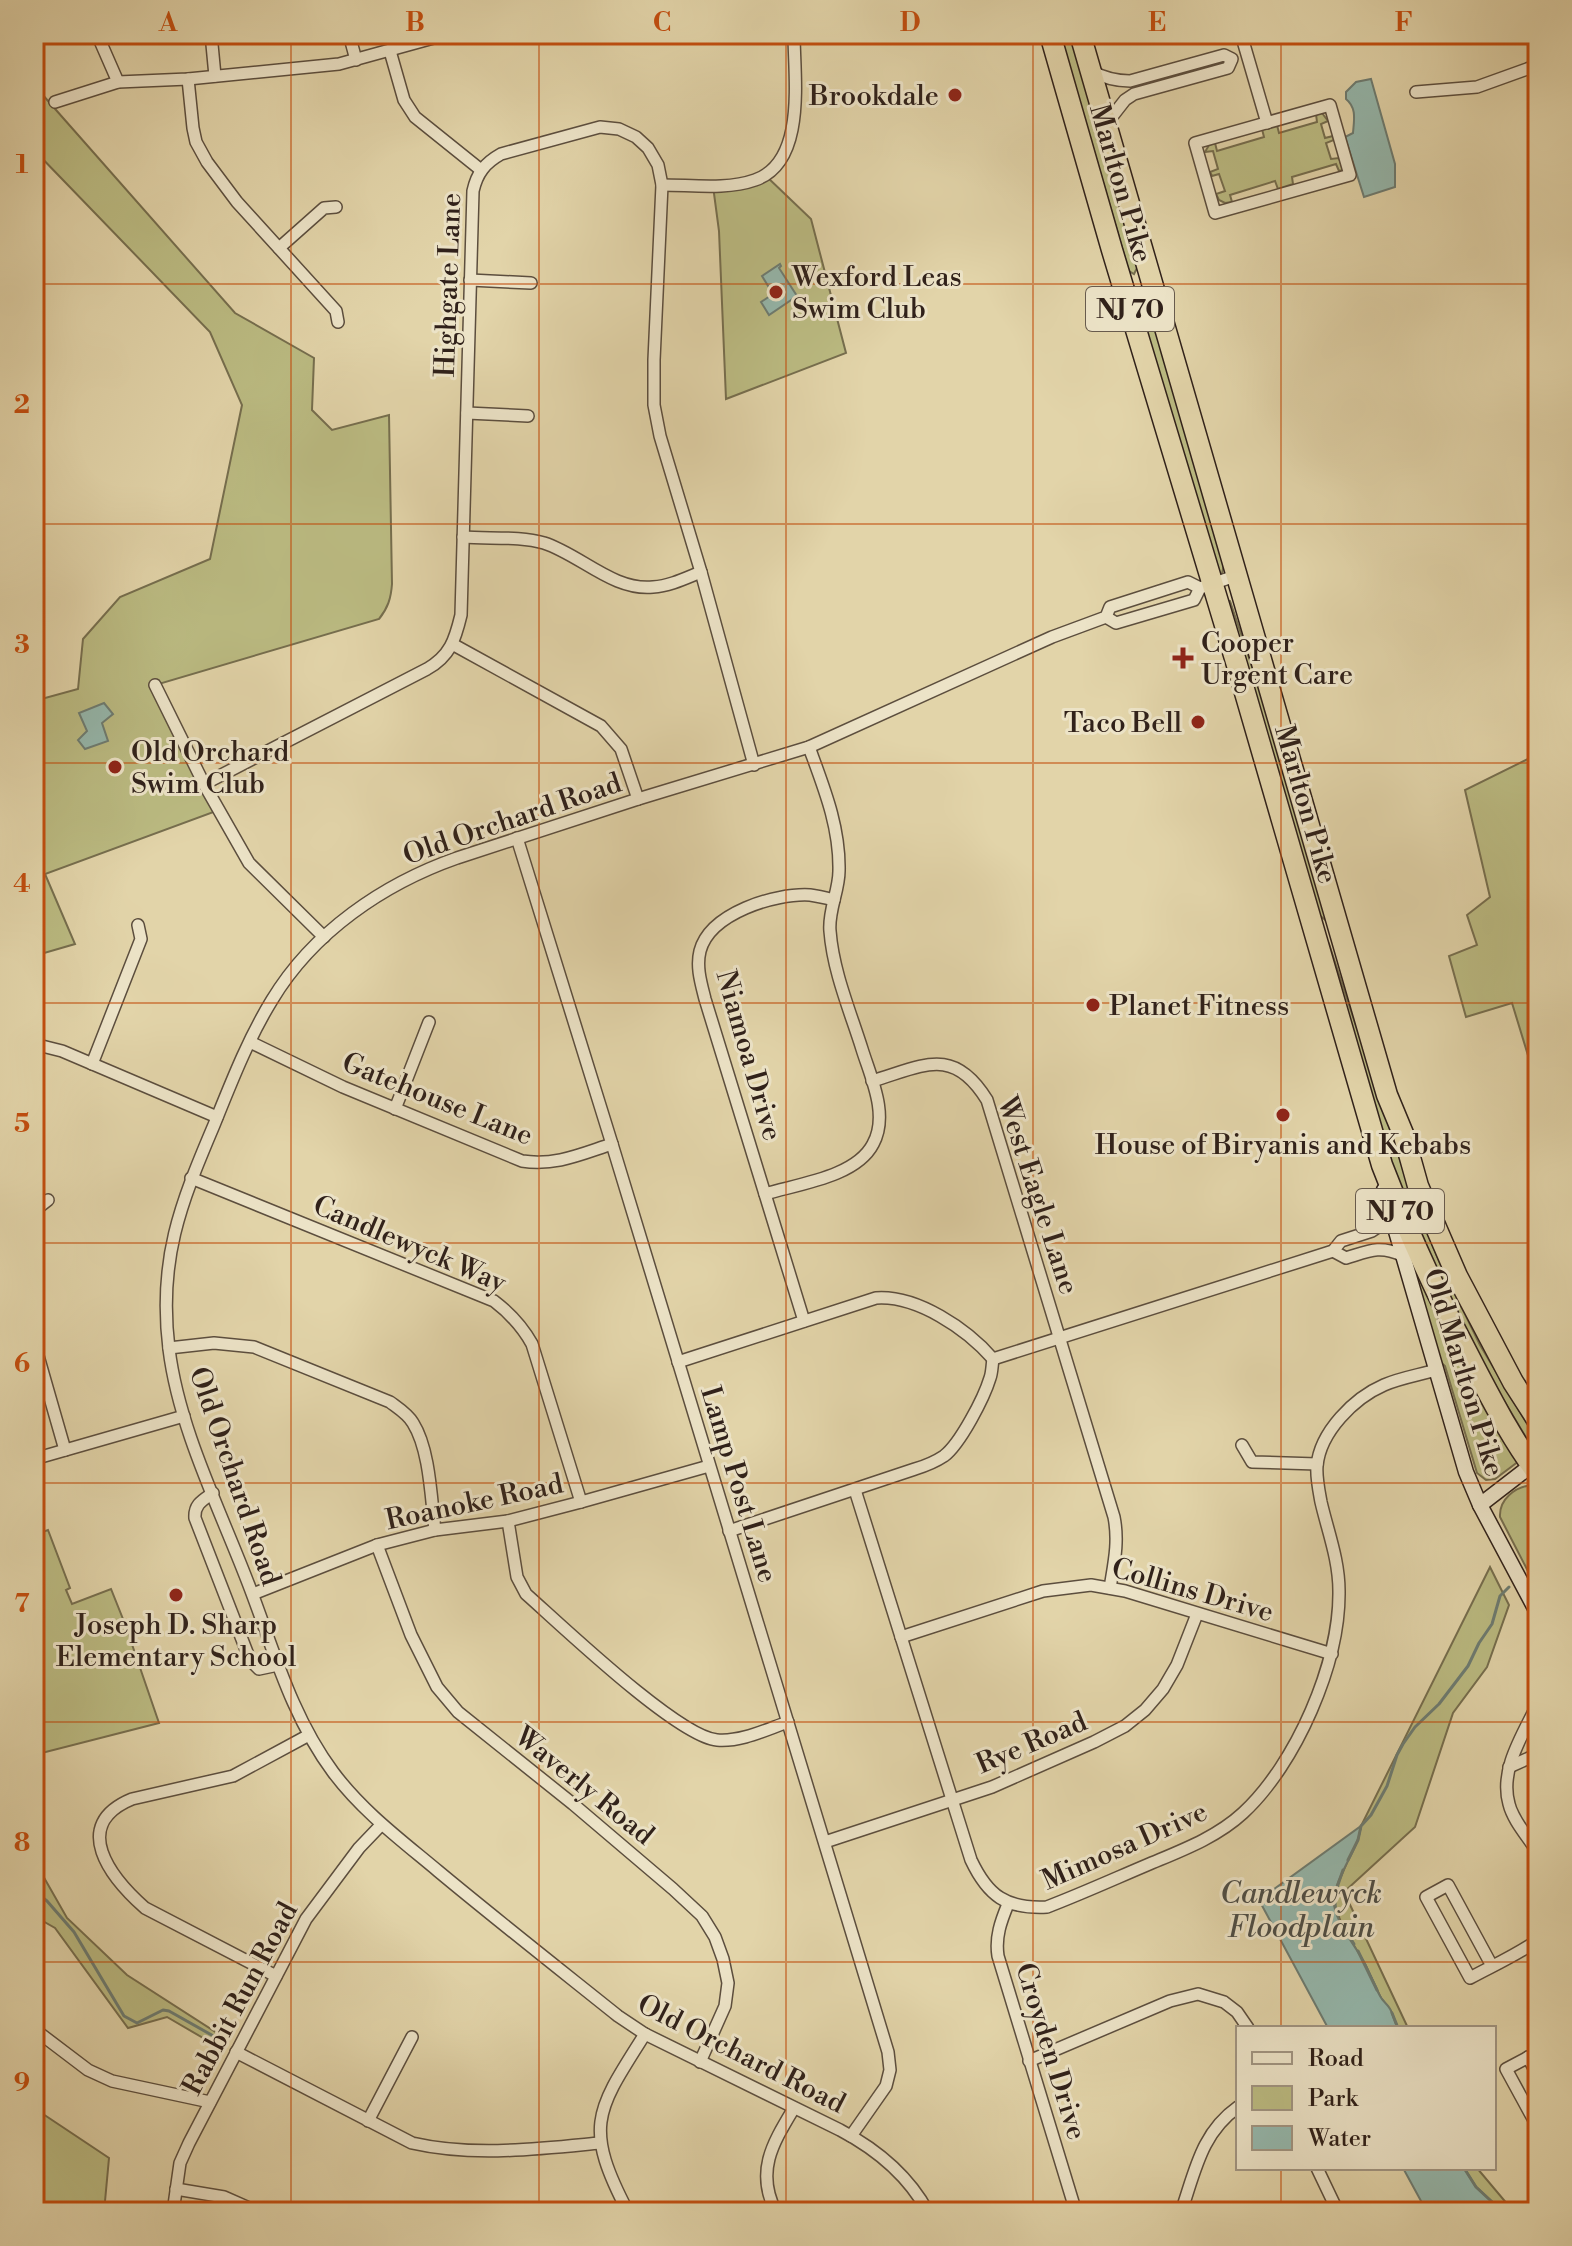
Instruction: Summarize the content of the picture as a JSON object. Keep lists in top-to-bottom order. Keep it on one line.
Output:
{"streets":{"highway":["Marlton Pike","NJ 70"],"street":["Highgate Lane","Old Orchard Road","Niamoa Drive","Gatehouse Lane","West Eagle Lane","Candlewyck Way","Old Marlton Pike","Lamp Post Lane","Roanoke Road","Collins Drive","Rye Road","Waverly Road","Mimosa Drive","Rabbit Run Road","Croyden Drive"]},"crossings":[["Marlton Pike","Old Orchard Road"],["Marlton Pike","Old Marlton Pike"],["Highgate Lane","Old Orchard Road"],["Old Orchard Road","Gatehouse Lane"],["Old Orchard Road","Candlewyck Way"],["Old Orchard Road","Lamp Post Lane"],["Old Orchard Road","Roanoke Road"],["Old Orchard Road","Waverly Road"],["Old Orchard Road","Rabbit Run Road"],["Gatehouse Lane","Lamp Post Lane"],["West Eagle Lane","Collins Drive"],["Candlewyck Way","Roanoke Road"],["Old Marlton Pike","Mimosa Drive"],["Lamp Post Lane","Roanoke Road"],["Lamp Post Lane","Rye Road"],["Roanoke Road","Waverly Road"],["Collins Drive","Rye Road"],["Collins Drive","Mimosa Drive"],["Mimosa Drive","Croyden Drive"]],"water":["Candlewyck Floodplain"],"places":{"other":["Brookdale","Wexford Leas Swim Club","Taco Bell","Old Orchard Swim Club","Planet Fitness","House of Biryanis and Kebabs","Joseph D. Sharp Elementary School"],"health":["Cooper Urgent Care"]},"legend":["Road","Park","Water"],"grid":{"columns":["A","B","C","D","E","F"],"rows":["1","2","3","4","5","6","7","8","9"]}}
